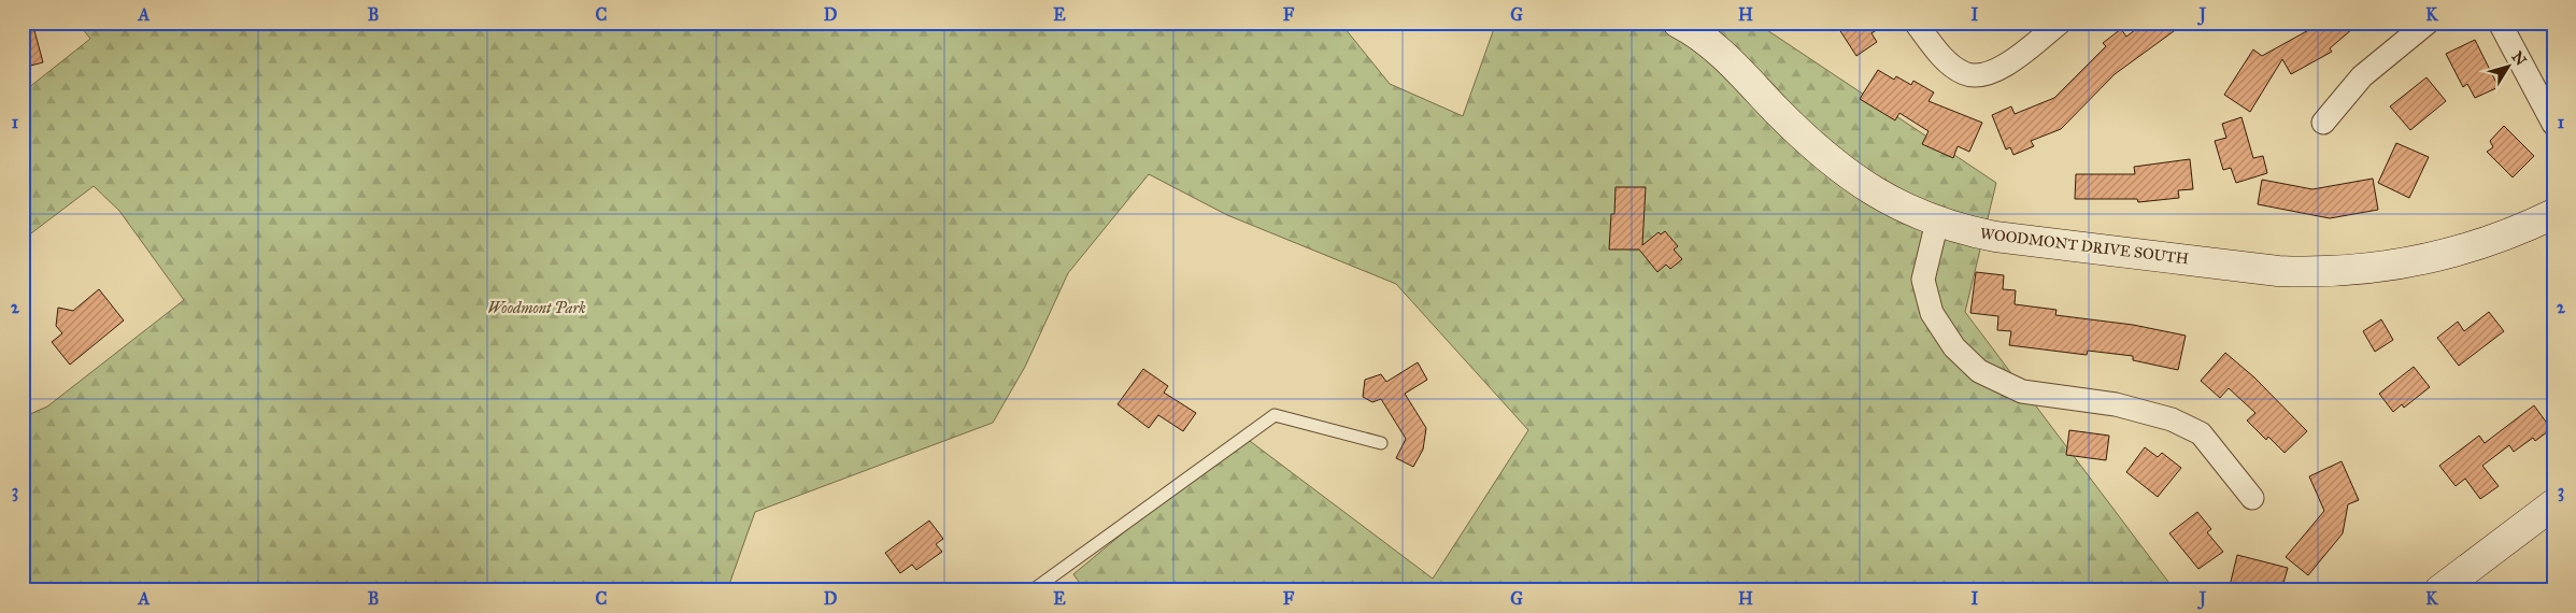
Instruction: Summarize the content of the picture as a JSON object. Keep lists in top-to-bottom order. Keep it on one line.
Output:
{"streets":{"main road":["WOODMONT DRIVE SOUTH"]},"parks":["Woodmont Park"],"north":"top right","grid":{"columns":["A","B","C","D","E","F","G","H","I","J","K"],"rows":["1","2","3"]}}
